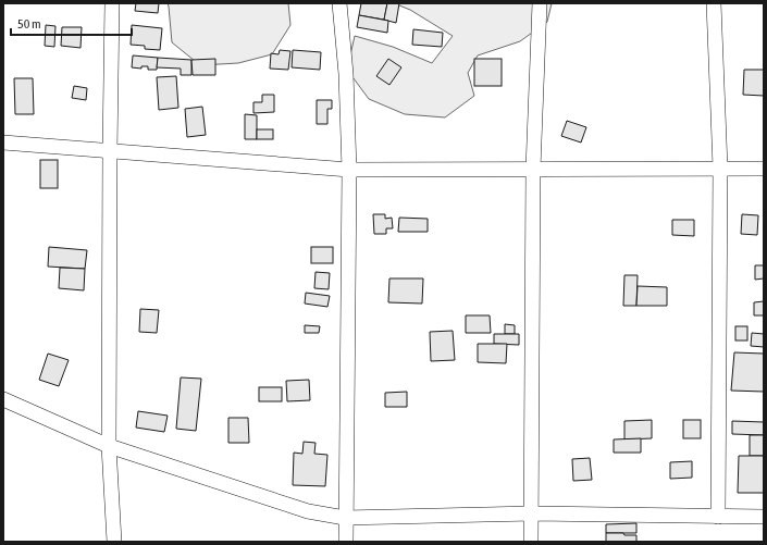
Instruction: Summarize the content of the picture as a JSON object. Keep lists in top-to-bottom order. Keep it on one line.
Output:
{"scale_bar":"50 m"}
